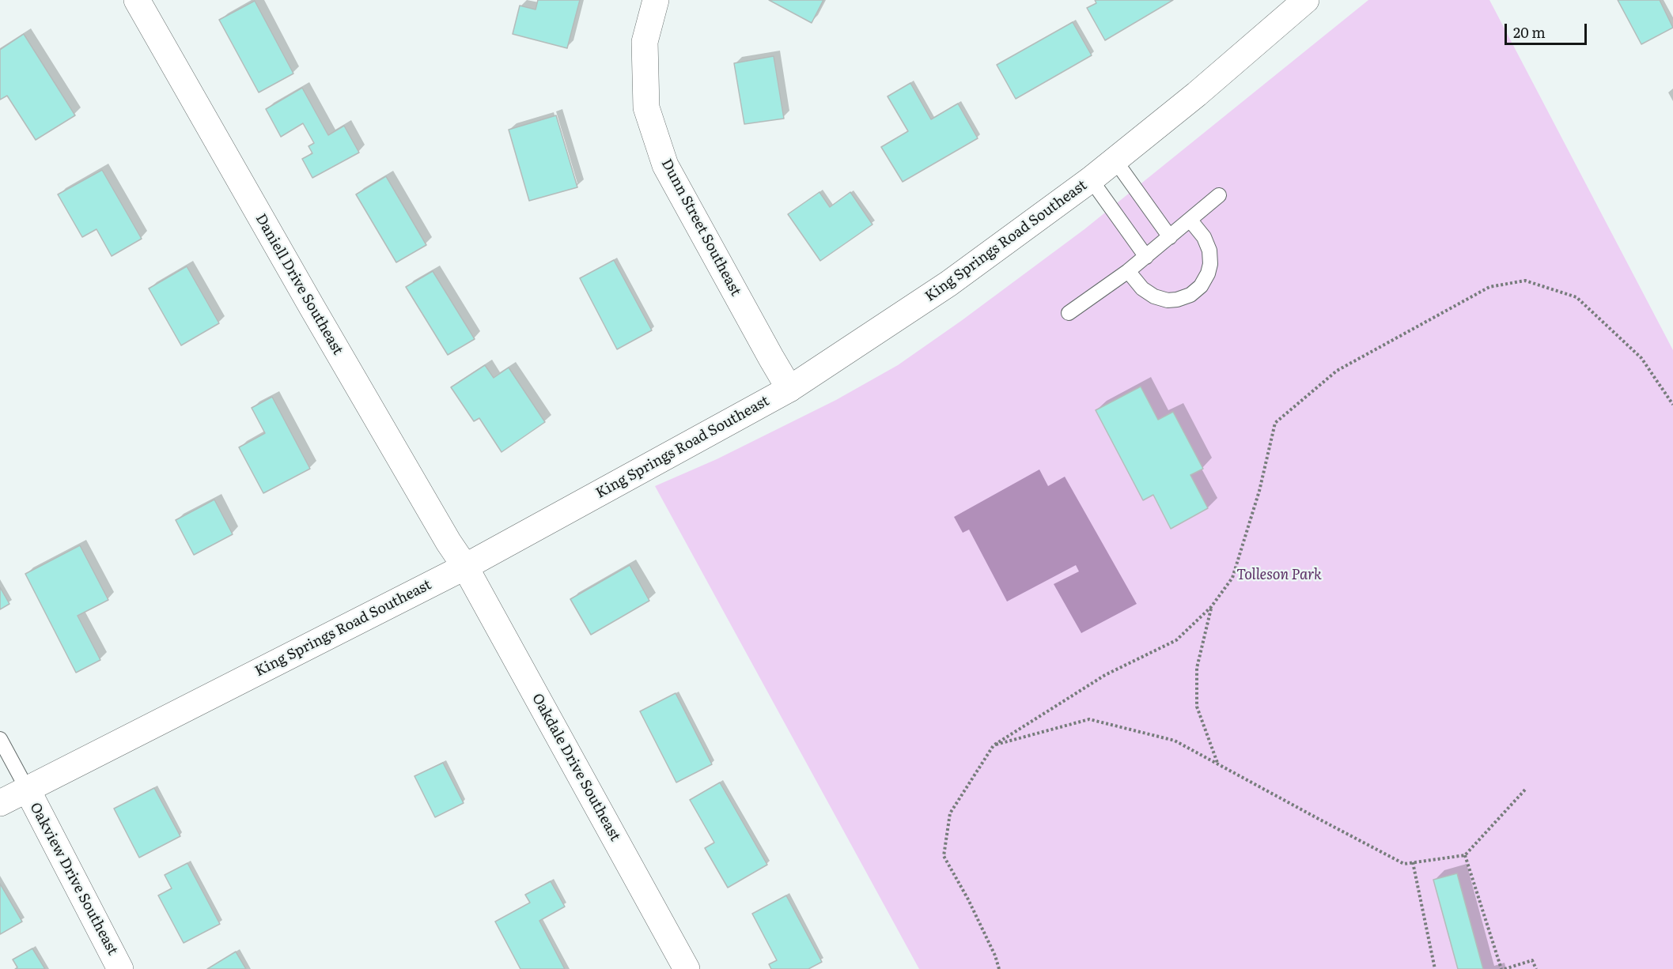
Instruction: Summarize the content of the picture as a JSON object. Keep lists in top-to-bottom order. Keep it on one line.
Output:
{"streets":{"street":["Dunn Street Southeast","King Springs Road Southeast","Daniell Drive Southeast","Oakdale Drive Southeast","Oakview Drive Southeast"]},"crossings":[["Dunn Street Southeast","King Springs Road Southeast"],["King Springs Road Southeast","Daniell Drive Southeast"],["King Springs Road Southeast","Oakdale Drive Southeast"],["King Springs Road Southeast","Oakview Drive Southeast"],["Daniell Drive Southeast","Oakdale Drive Southeast"]],"parks":["Tolleson Park"],"scale_bar":"20 m"}
